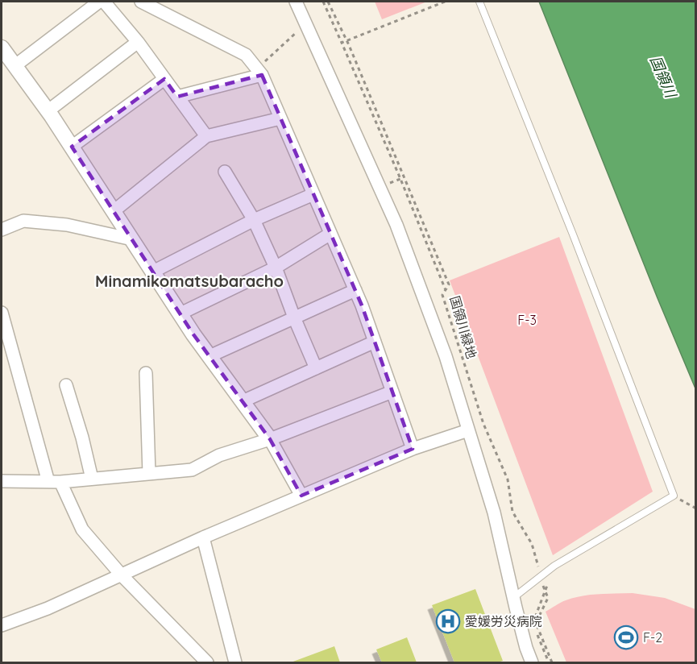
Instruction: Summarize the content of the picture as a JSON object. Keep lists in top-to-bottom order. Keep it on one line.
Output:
{"streets":{"path":["国領川緑地"]},"districts":["Minamikomatsubaracho"],"water":["国領川"],"parks":["F-3"],"places":{"hospital":["愛媛労災病院"],"sports":["F-2"]}}
